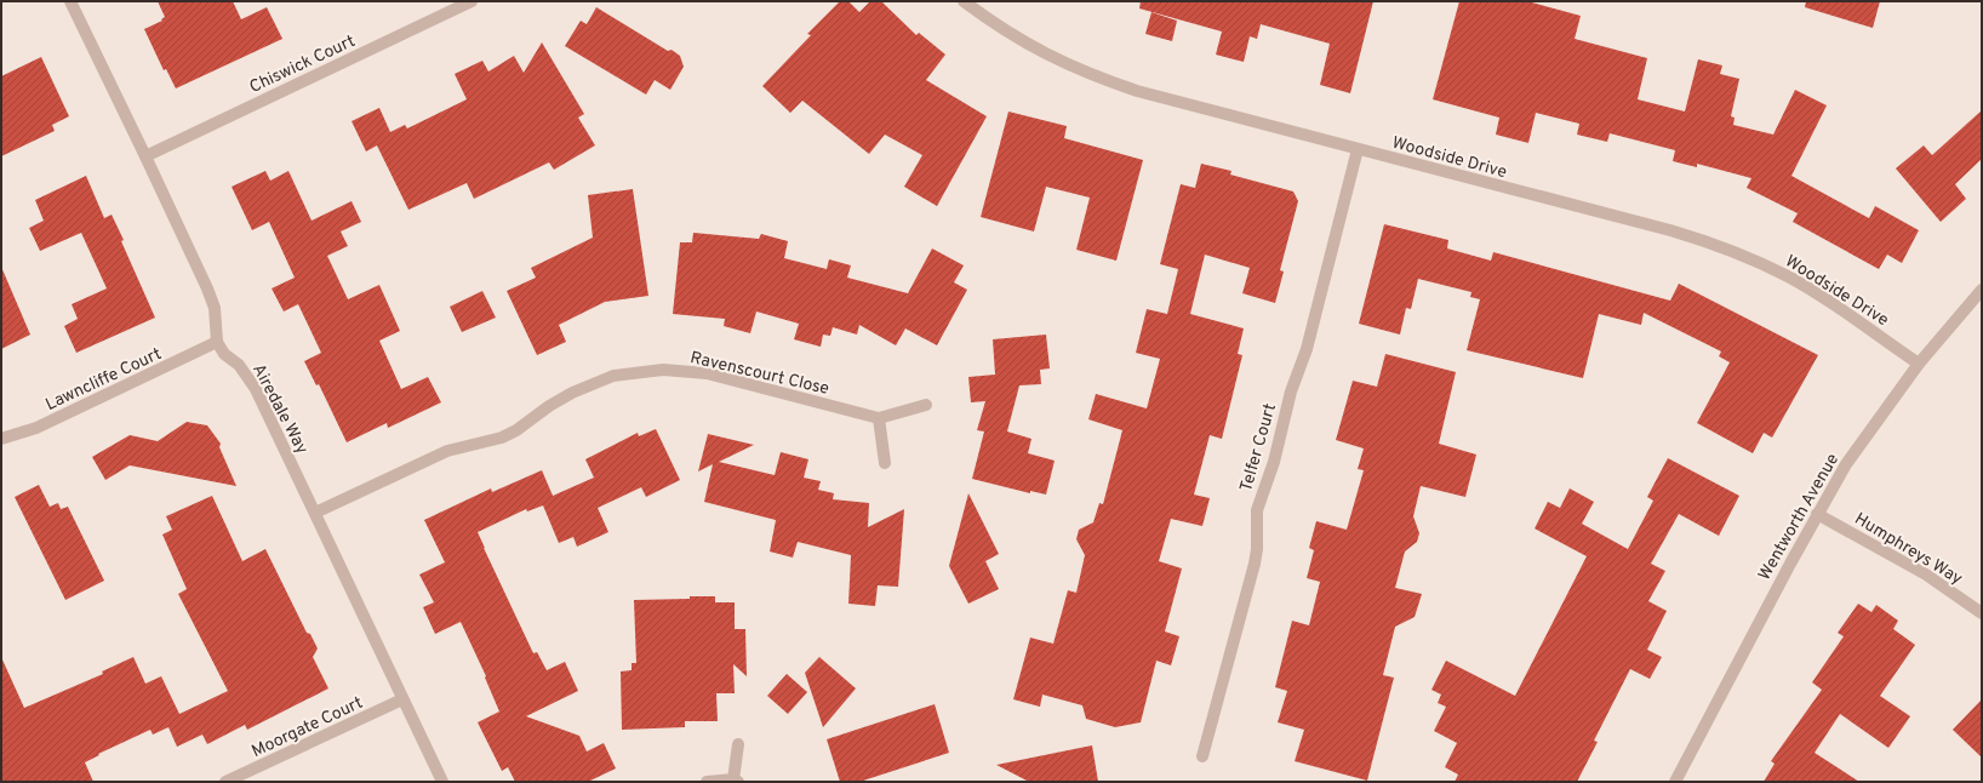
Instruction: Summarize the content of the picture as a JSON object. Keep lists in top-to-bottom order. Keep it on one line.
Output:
{"streets":{"street":["Chiswick Court","Woodside Drive","Ravenscourt Close","Lawncliffe Court","Airedale Way","Telfer Court","Wentworth Avenue","Humphreys Way","Moorgate Court"]},"crossings":[["Woodside Drive","Telfer Court"],["Woodside Drive","Wentworth Avenue"],["Ravenscourt Close","Airedale Way"],["Lawncliffe Court","Airedale Way"],["Airedale Way","Moorgate Court"],["Wentworth Avenue","Humphreys Way"]]}
